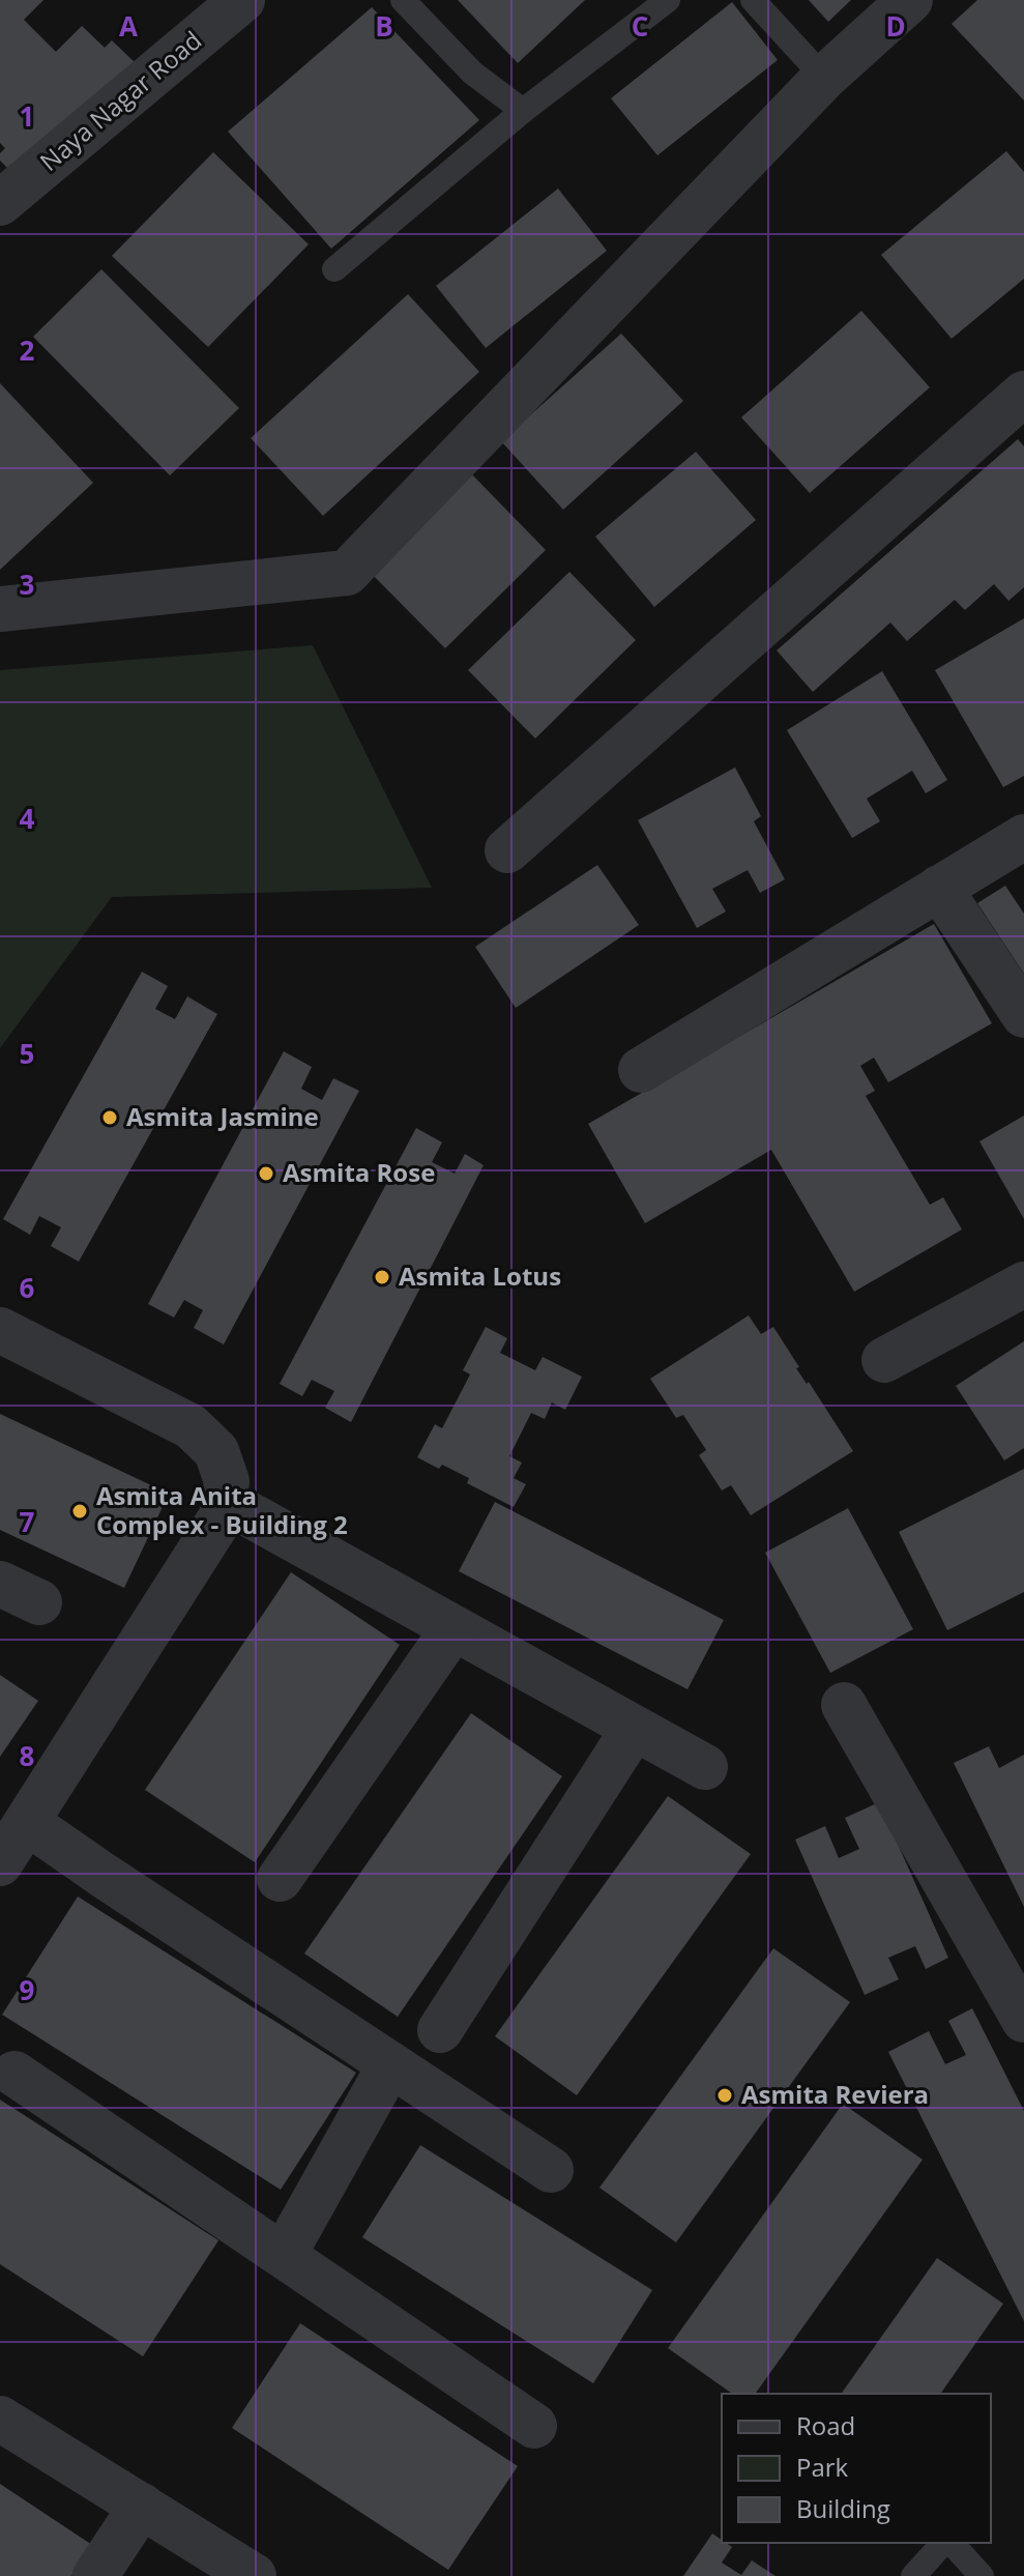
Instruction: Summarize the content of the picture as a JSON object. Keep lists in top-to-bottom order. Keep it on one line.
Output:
{"streets":{"street":["Naya Nagar Road"]},"places":["Asmita Jasmine","Asmita Rose","Asmita Lotus","Asmita Anita Complex - Building 2","Asmita Reviera"],"legend":["Road","Park","Building"],"grid":{"columns":["A","B","C","D"],"rows":["1","2","3","4","5","6","7","8","9"]}}
